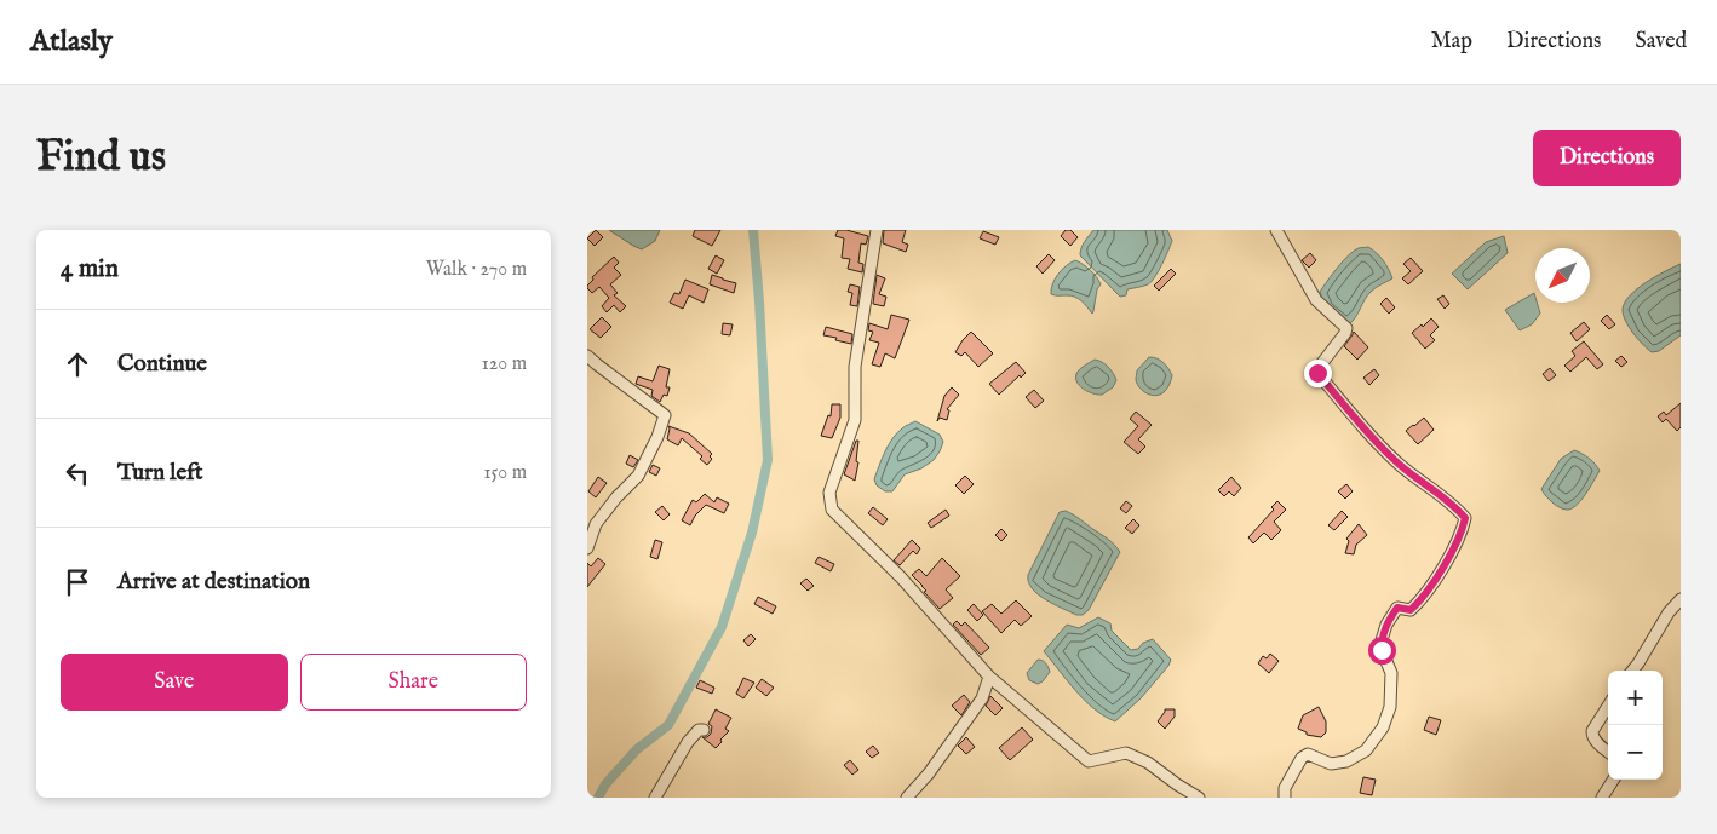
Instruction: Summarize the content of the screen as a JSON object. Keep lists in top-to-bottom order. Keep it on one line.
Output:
{"north":"bottom left","page":{"header":"Atlasly","nav":["Map","Directions","Saved"],"buttons":["Directions",["Save","Share"]],"title":"Find us","heading":["4 min","Walk · 270 m"],"list":[["Continue","120 m"],["Turn left","150 m"],"Arrive at destination"],"map_buttons":["+","−"]}}
